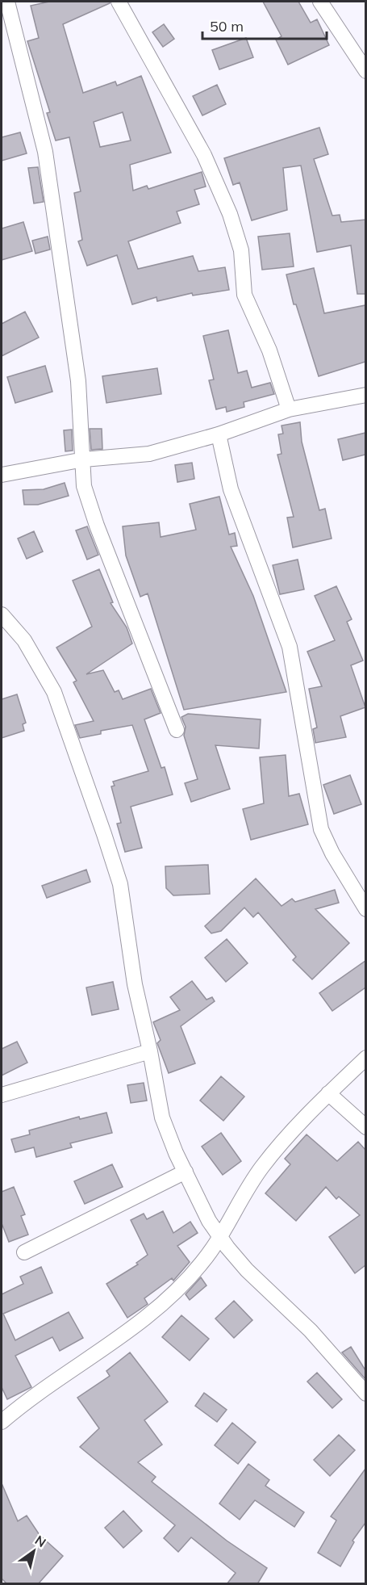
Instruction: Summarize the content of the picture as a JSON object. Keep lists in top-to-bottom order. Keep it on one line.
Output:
{"scale_bar":"50 m","north":"top right"}
